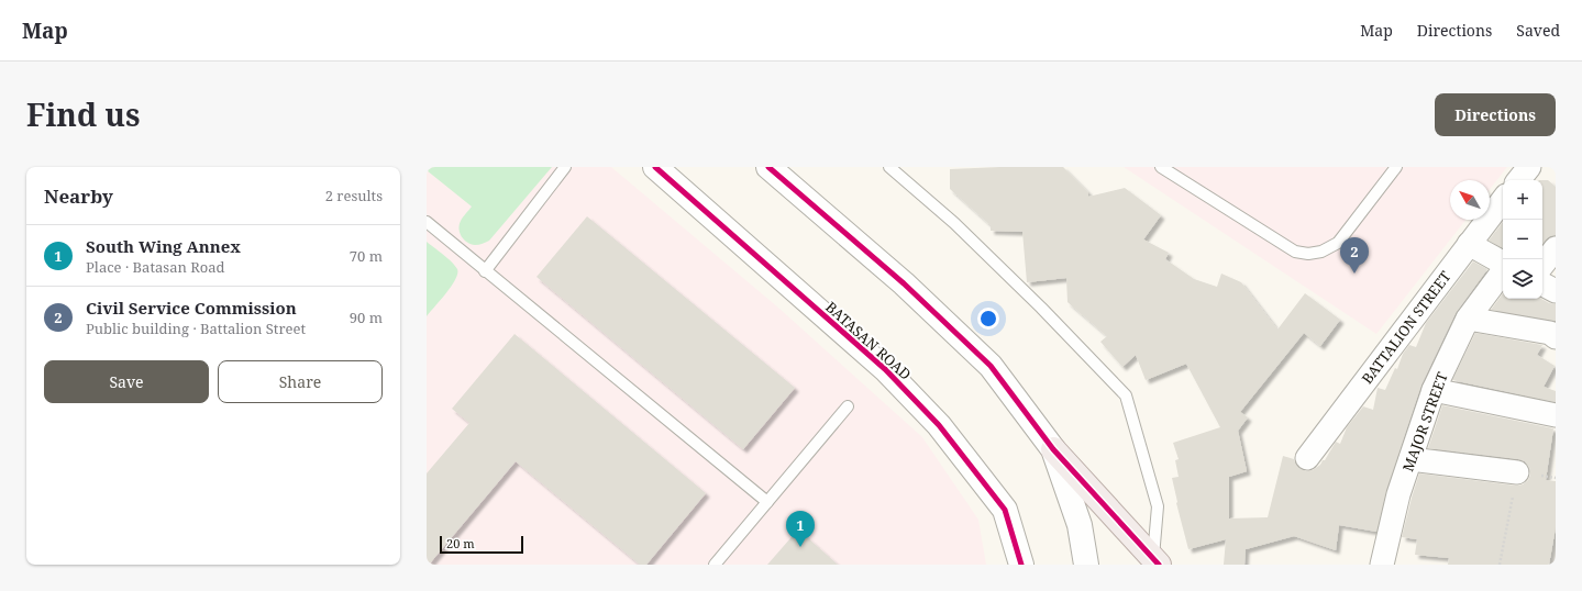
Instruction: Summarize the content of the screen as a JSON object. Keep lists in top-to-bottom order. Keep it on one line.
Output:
{"streets":{"main road":["BATASAN ROAD"],"street":["BATTALION STREET","MAJOR STREET"]},"crossings":[["BATTALION STREET","MAJOR STREET"]],"scale_bar":"20 m","north":"top left","page":{"header":"Map","nav":["Map","Directions","Saved"],"title":"Find us","buttons":["Directions",["Save","Share"]],"heading":["Nearby","2 results"],"map_buttons":["+","−"],"list":[{"mark":"1","name":"South Wing Annex","note":"Place · Batasan Road","value":"70 m"},{"mark":"2","name":"Civil Service Commission","note":"Public building · Battalion Street","value":"90 m"}],"pins":["2","1"],"scale":"20 m"}}
